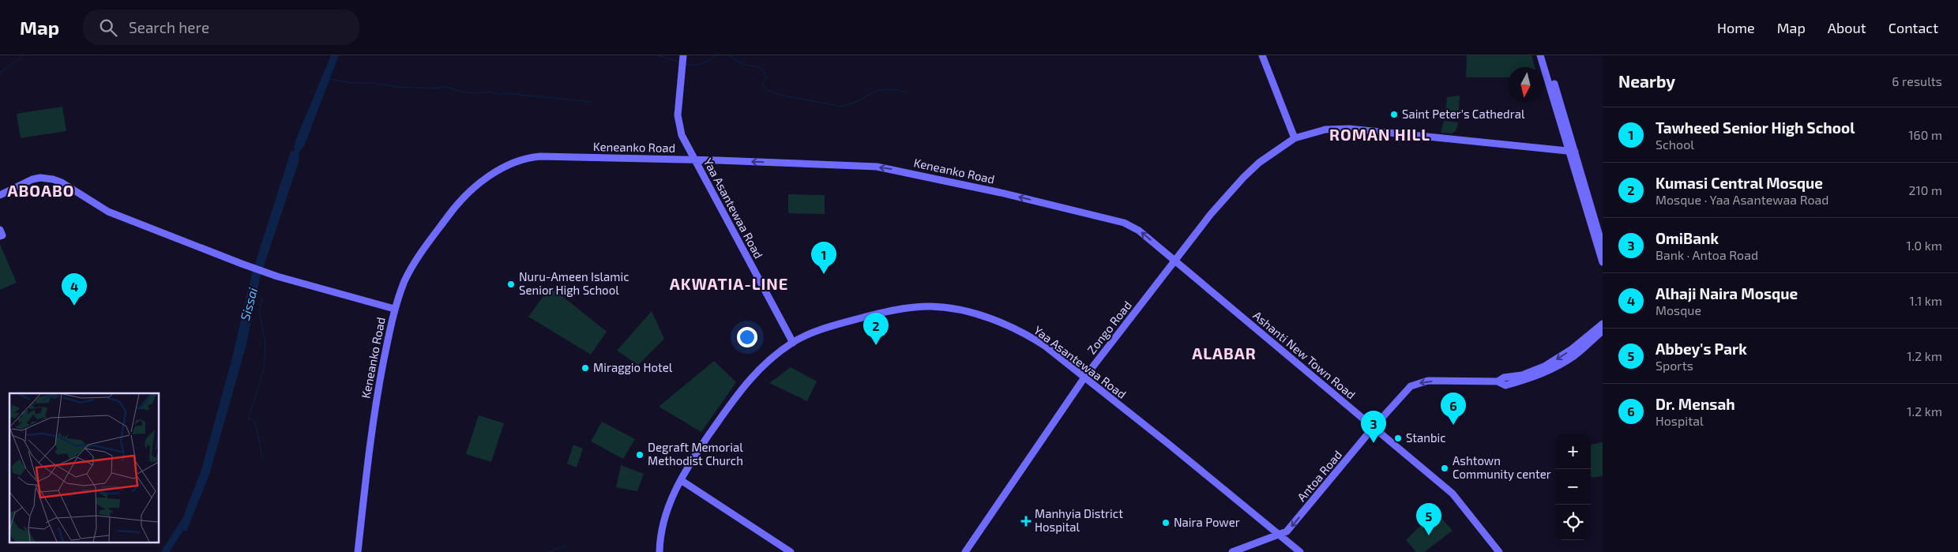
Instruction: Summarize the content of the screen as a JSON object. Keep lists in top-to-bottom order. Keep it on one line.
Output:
{"streets":{"street":["Keneanko Road","Yaa Asantewaa Road","Zongo Road","Ashanti New Town Road","Antoa Road"]},"crossings":[["Keneanko Road","Yaa Asantewaa Road"],["Keneanko Road","Zongo Road"],["Keneanko Road","Ashanti New Town Road"],["Yaa Asantewaa Road","Zongo Road"],["Yaa Asantewaa Road","Antoa Road"],["Zongo Road","Ashanti New Town Road"],["Ashanti New Town Road","Antoa Road"]],"one_way":["Keneanko Road","Antoa Road"],"districts":["ROMAN HILL","ABOABO","AKWATIA-LINE","ALABAR"],"water":["Sissai"],"places":{"other":["Saint Peter's Cathedral","Nuru-Ameen Islamic Senior High School","Miraggio Hotel","Stanbic","Degraft Memorial Methodist Church","Ashtown Community center","Naira Power"],"health":["Manhyia District Hospital"]},"north":"bottom","page":{"header":"Map","search":"Search here","nav":["Home","Map","About","Contact"],"heading":["Nearby","6 results"],"list":[{"mark":"1","name":"Tawheed Senior High School","note":"School","value":"160 m"},{"mark":"2","name":"Kumasi Central Mosque","note":"Mosque · Yaa Asantewaa Road","value":"210 m"},{"mark":"3","name":"OmiBank","note":"Bank · Antoa Road","value":"1.0 km"},{"mark":"4","name":"Alhaji Naira Mosque","note":"Mosque","value":"1.1 km"},{"mark":"5","name":"Abbey's Park","note":"Sports","value":"1.2 km"},{"mark":"6","name":"Dr. Mensah","note":"Hospital","value":"1.2 km"}],"pins":["1","4","2","6","3","5"],"map_buttons":["+","−"]}}
